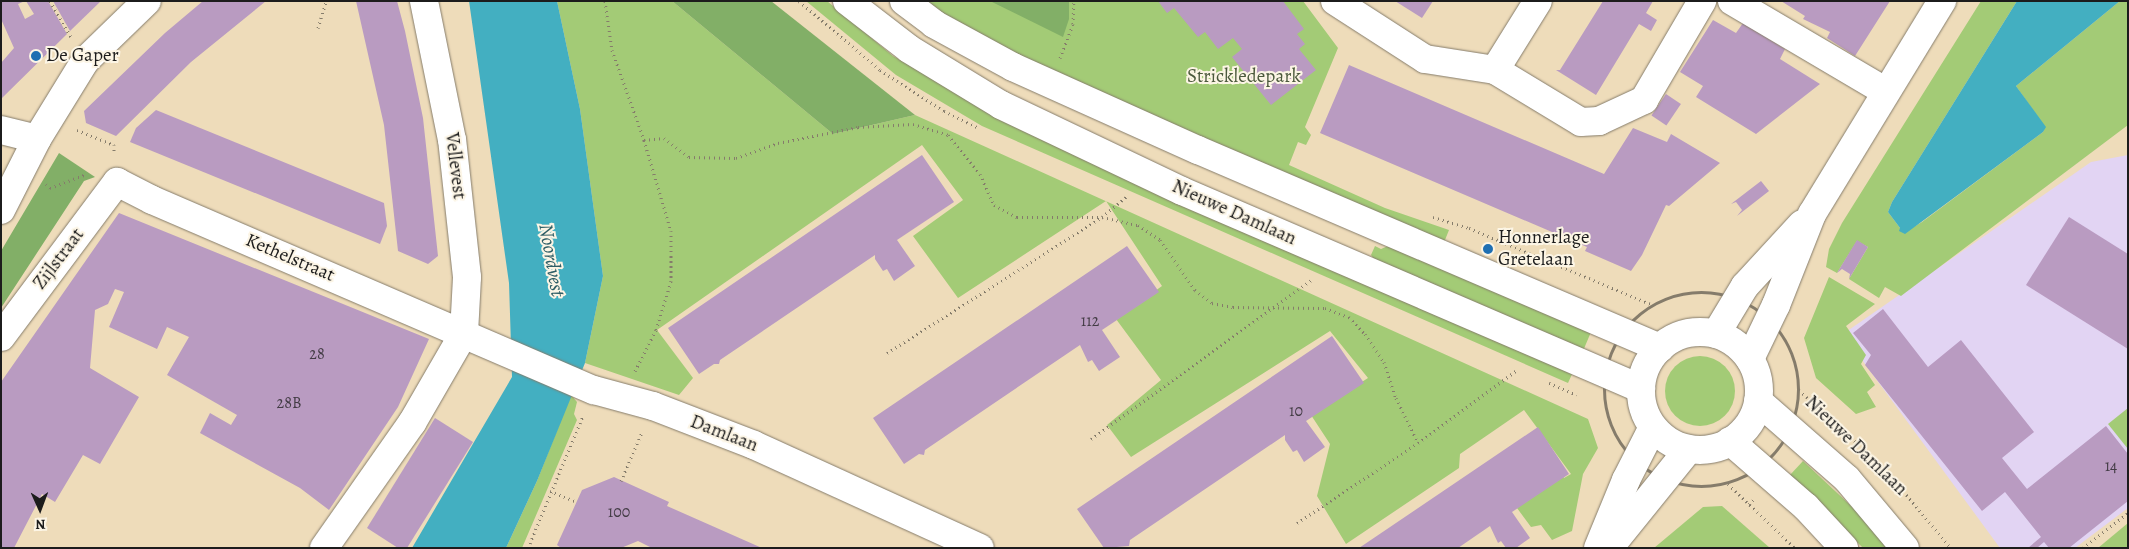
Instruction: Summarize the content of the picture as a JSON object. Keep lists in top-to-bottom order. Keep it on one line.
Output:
{"streets":{"street":["Vellevest","Nieuwe Damlaan","Kethelstraat","Zijlstraat","Damlaan"]},"crossings":[["Vellevest","Kethelstraat"],["Vellevest","Damlaan"],["Kethelstraat","Zijlstraat"],["Kethelstraat","Damlaan"]],"water":["Noordvest"],"parks":["Strickledepark"],"places":["De Gaper","Honnerlage Gretelaan"],"house_numbers":["112","28","28B","10","14","100"],"north":"bottom"}
